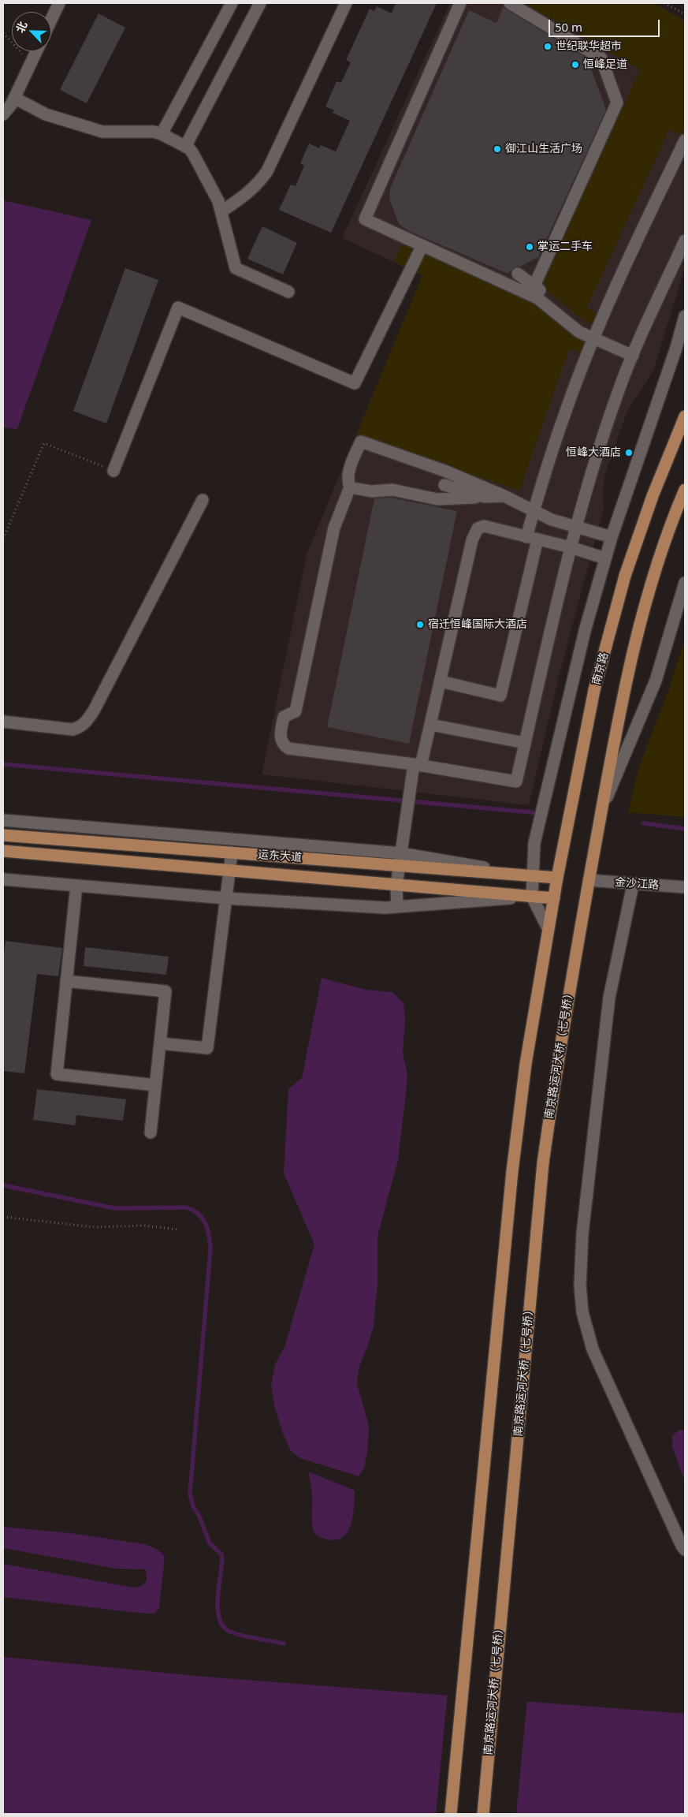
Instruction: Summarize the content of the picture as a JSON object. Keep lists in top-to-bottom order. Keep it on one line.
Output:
{"streets":{"main road":["南京路","运东大道","南京路运河大桥（七号桥）"],"street":["金沙江路"]},"crossings":[["南京路","运东大道"],["金沙江路","南京路运河大桥（七号桥）"]],"places":["世纪联华超市","恒峰足道","御江山生活广场","掌运二手车","恒峰大酒店","宿迁恒峰国际大酒店"],"scale_bar":"50 m","north":"top left"}
